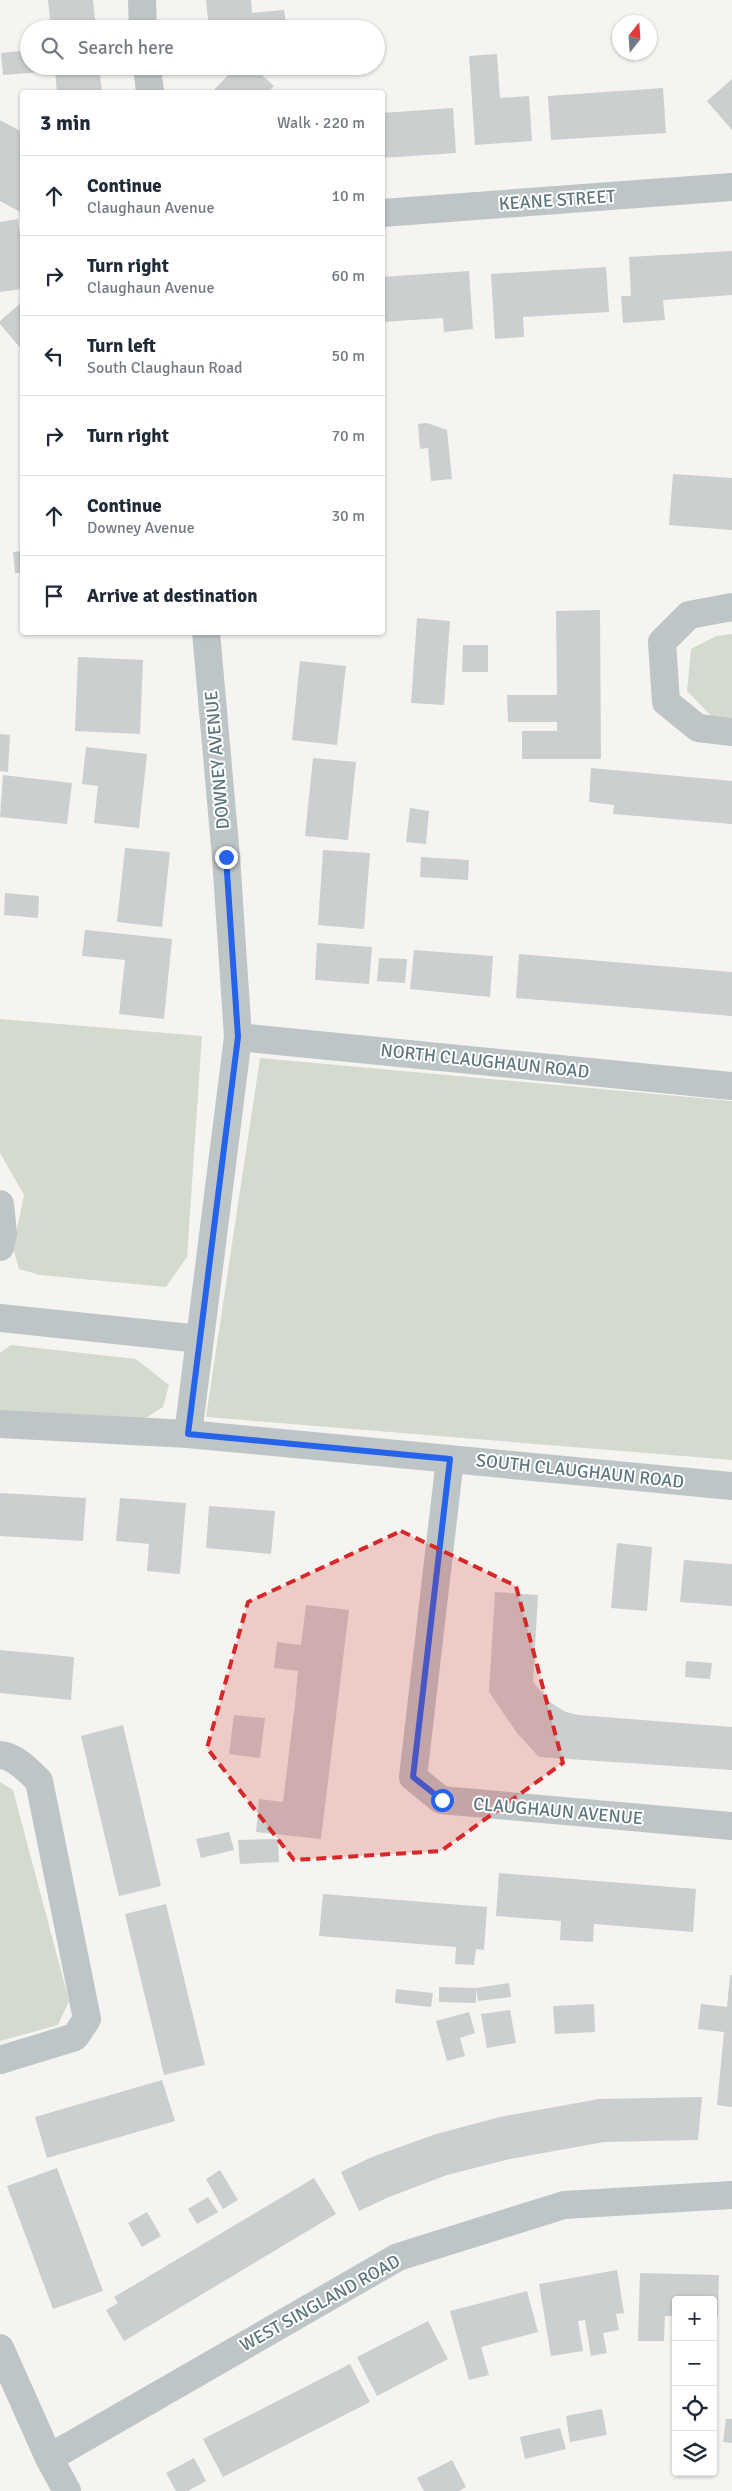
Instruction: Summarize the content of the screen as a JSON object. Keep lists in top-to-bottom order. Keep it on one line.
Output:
{"streets":{"street":["KEANE STREET","DOWNEY AVENUE","NORTH CLAUGHAUN ROAD","SOUTH CLAUGHAUN ROAD","CLAUGHAUN AVENUE","WEST SINGLAND ROAD"]},"crossings":[["DOWNEY AVENUE","NORTH CLAUGHAUN ROAD"],["DOWNEY AVENUE","SOUTH CLAUGHAUN ROAD"],["SOUTH CLAUGHAUN ROAD","CLAUGHAUN AVENUE"]],"north":"top","page":{"search":"Search here","heading":["3 min","Walk · 220 m"],"list":[["Continue","Claughaun Avenue","10 m"],["Turn right","Claughaun Avenue","60 m"],["Turn left","South Claughaun Road","50 m"],["Turn right","70 m"],["Continue","Downey Avenue","30 m"],"Arrive at destination"],"map_buttons":["+","−"]}}
